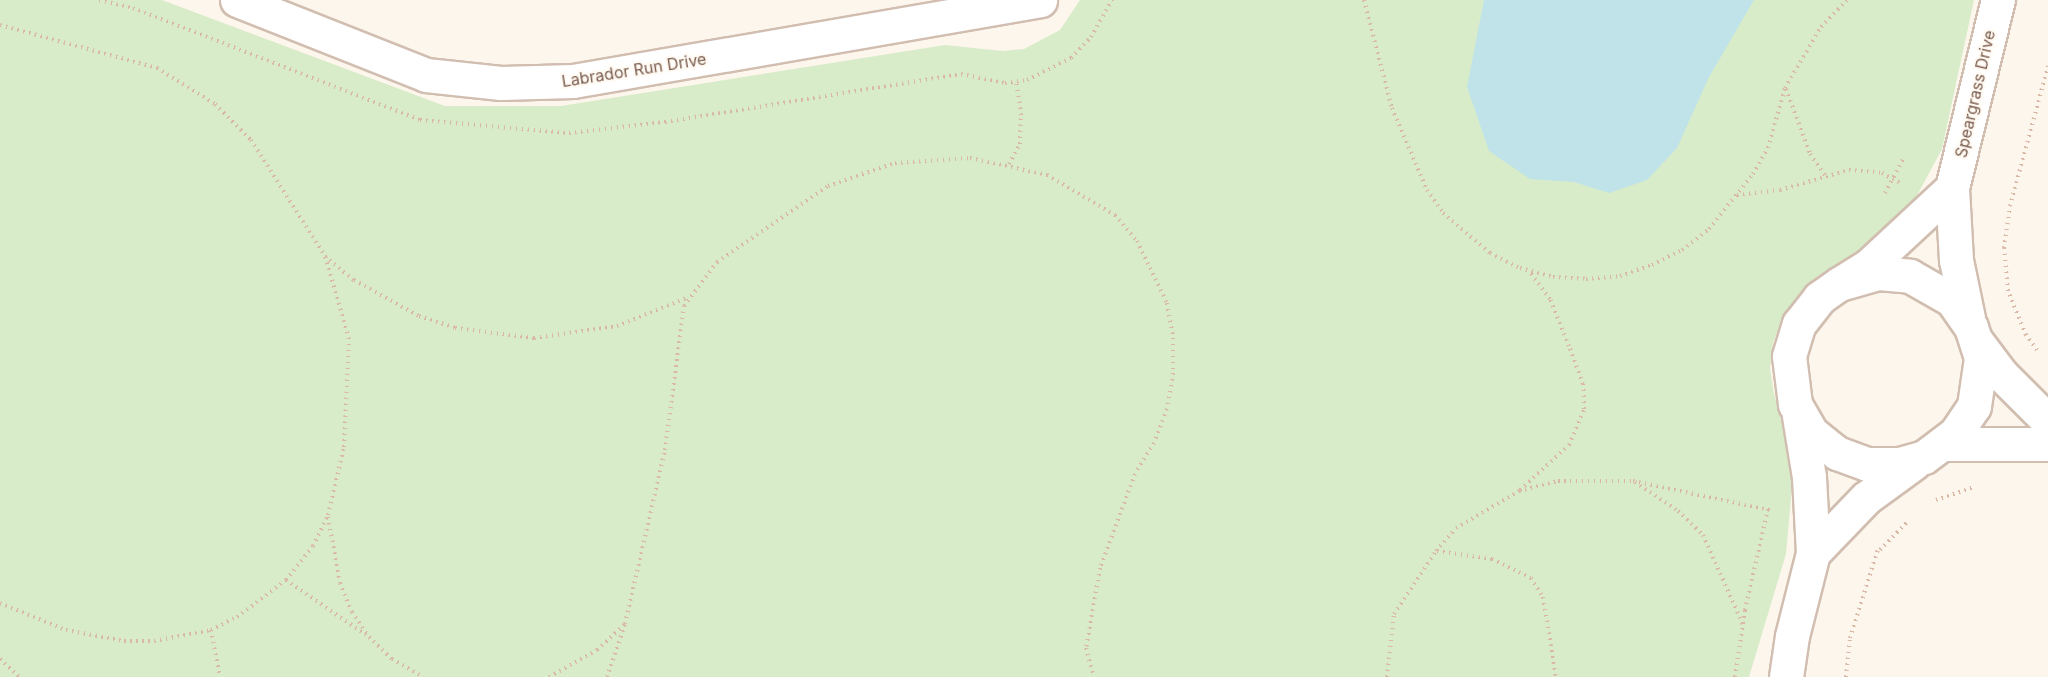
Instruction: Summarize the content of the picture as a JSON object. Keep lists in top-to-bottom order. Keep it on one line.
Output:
{"streets":{"street":["Labrador Run Drive","Speargrass Drive"]}}
